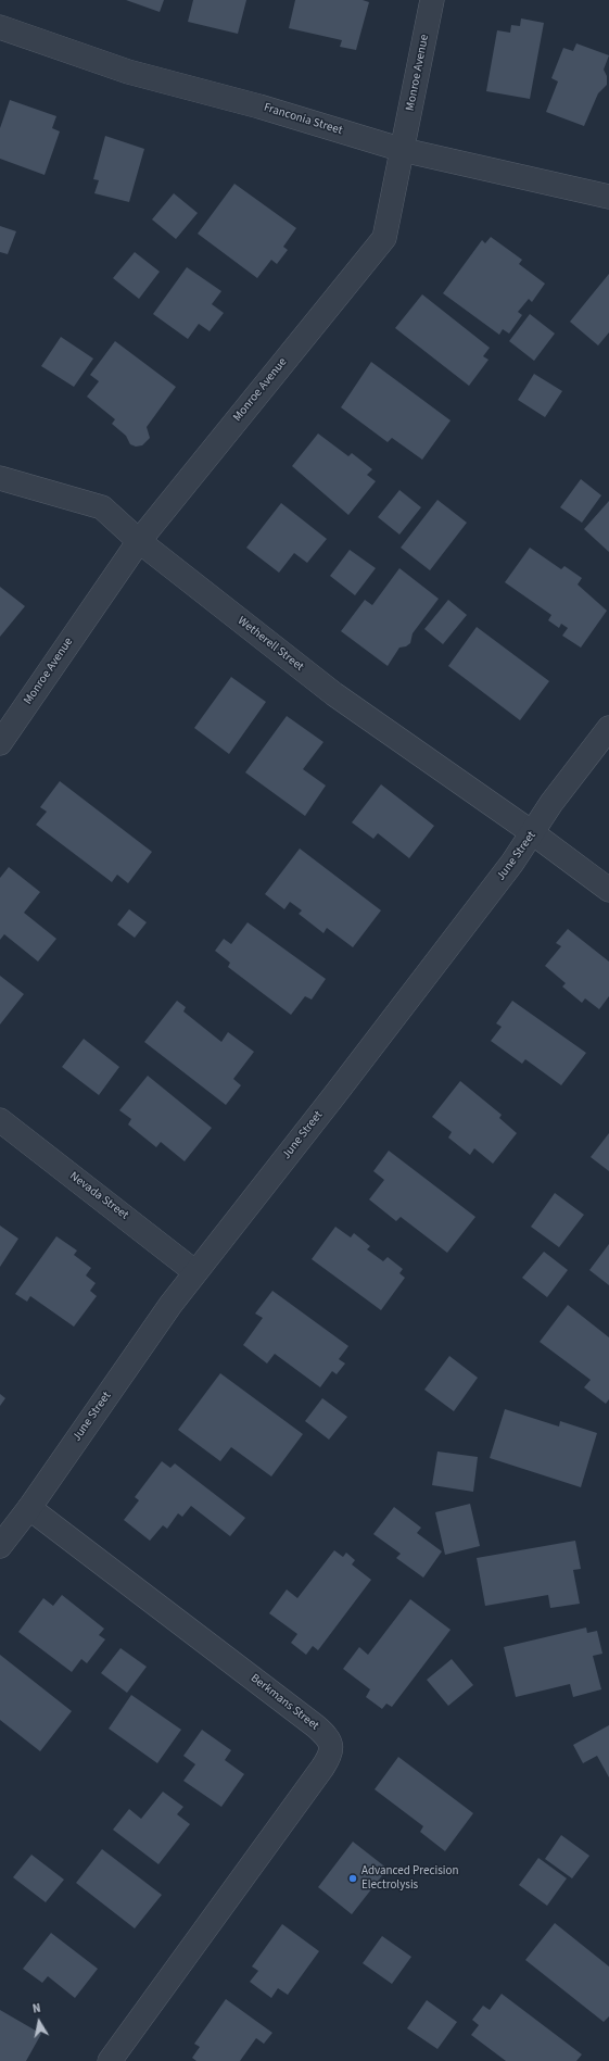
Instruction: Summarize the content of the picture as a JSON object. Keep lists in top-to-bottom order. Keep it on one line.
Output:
{"streets":{"street":["Monroe Avenue","Franconia Street","Wetherell Street","June Street","Nevada Street","Berkmans Street"]},"crossings":[["Monroe Avenue","Franconia Street"],["Monroe Avenue","Wetherell Street"],["Wetherell Street","June Street"],["June Street","Nevada Street"],["June Street","Berkmans Street"]],"places":["Advanced Precision Electrolysis"],"north":"top"}
